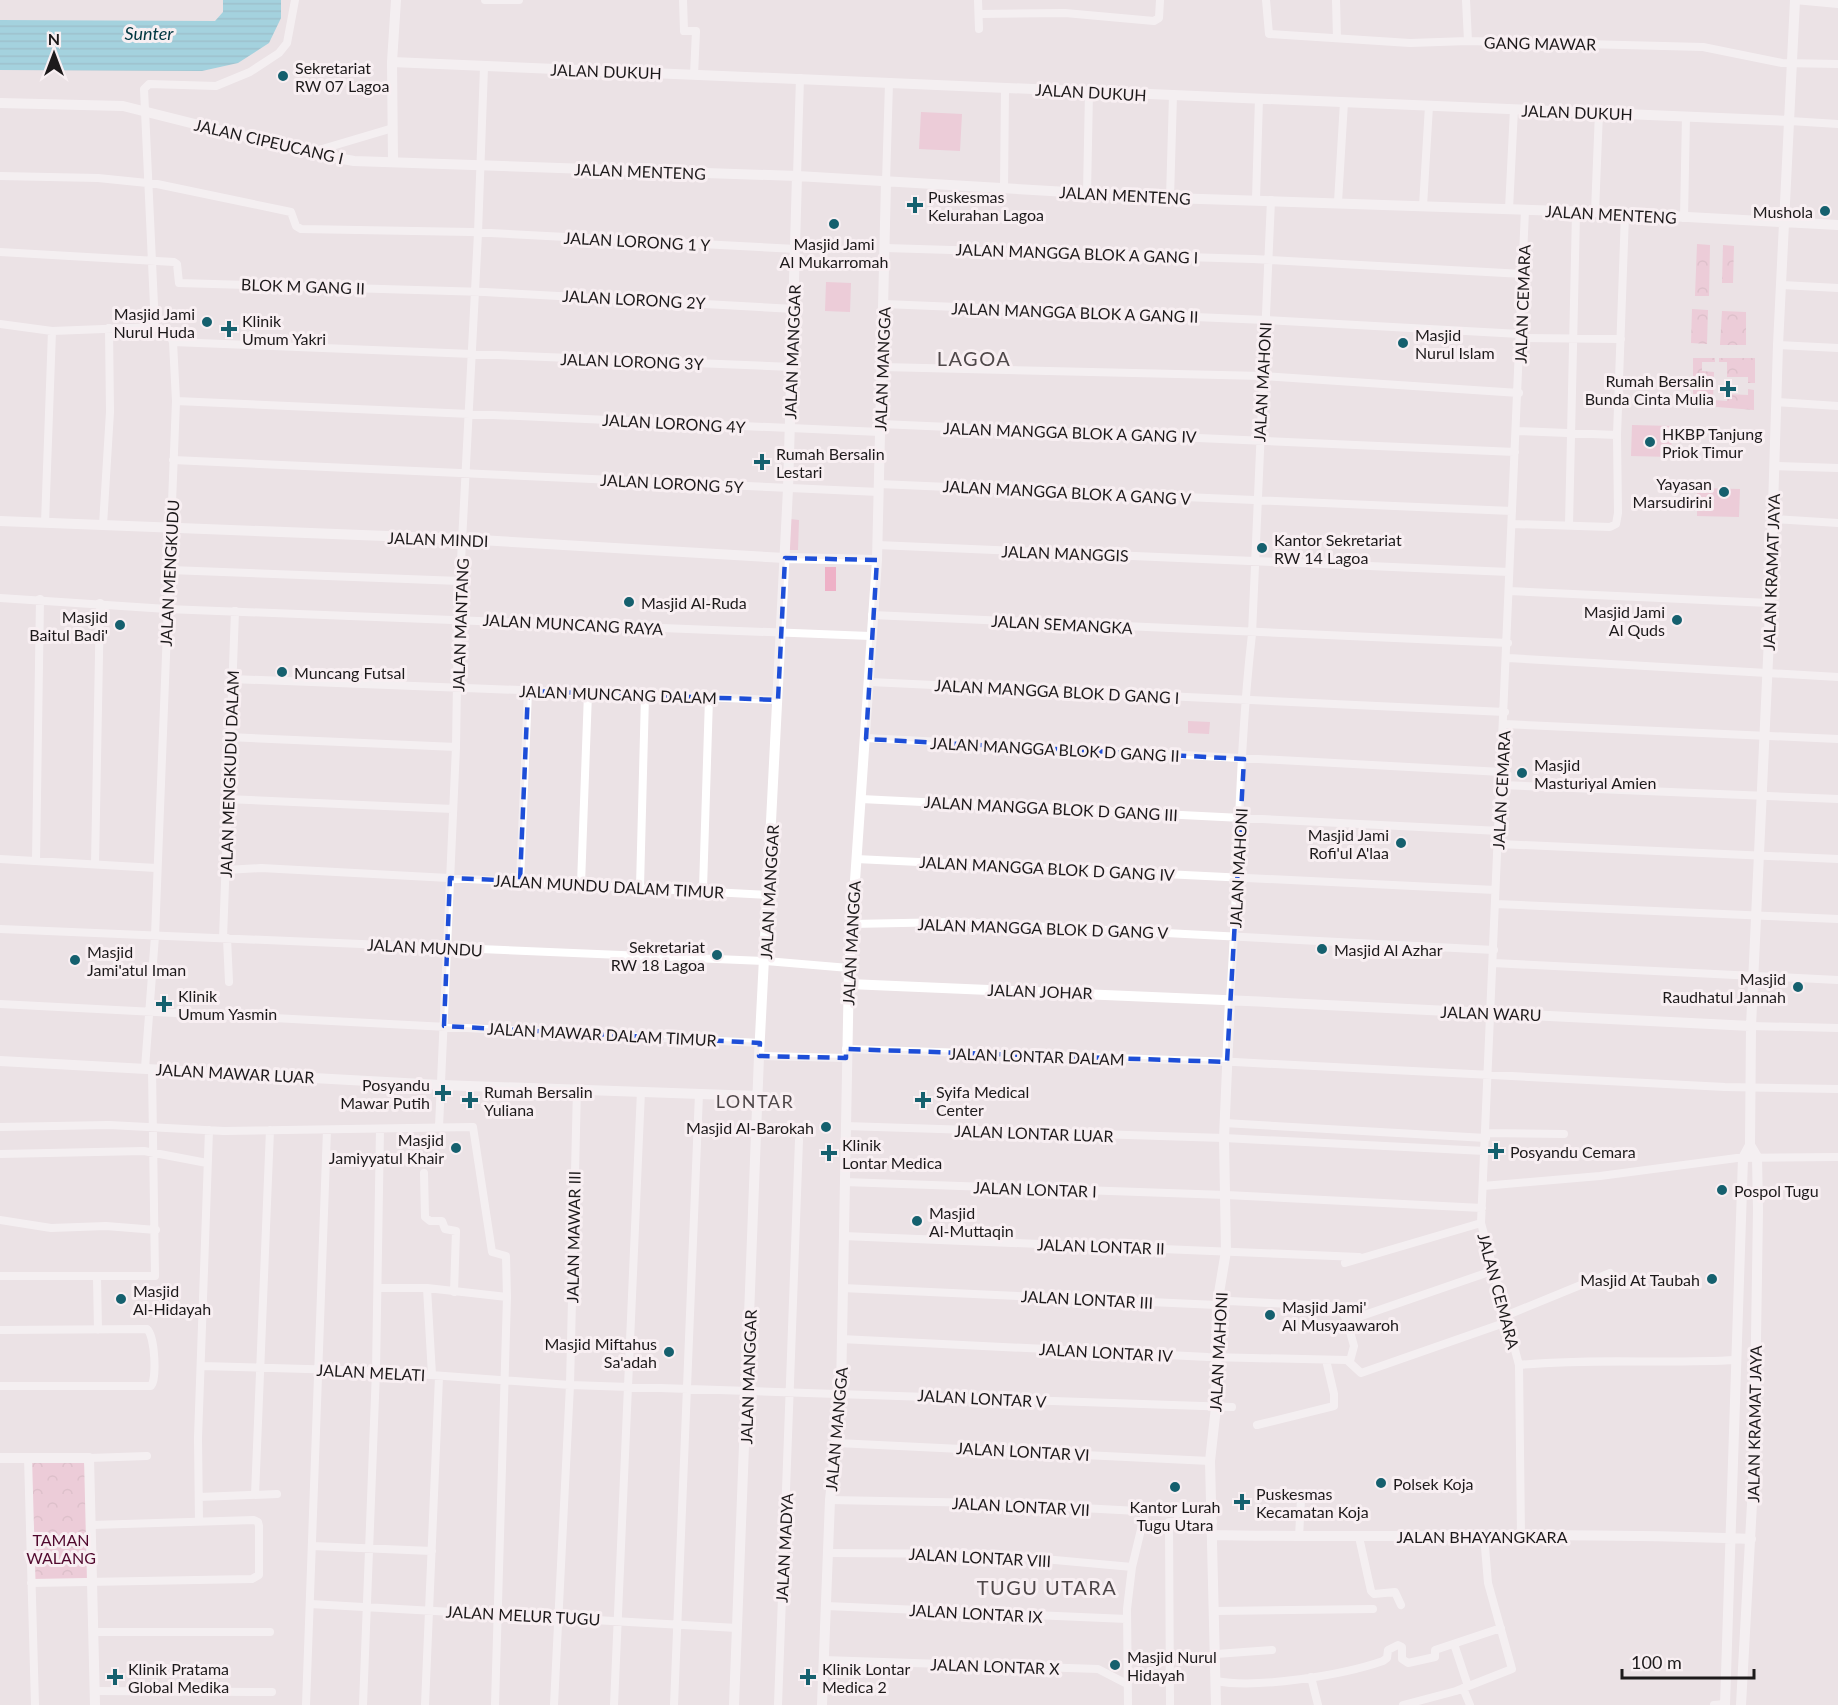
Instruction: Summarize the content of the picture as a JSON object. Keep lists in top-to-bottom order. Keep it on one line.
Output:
{"streets":{"street":["GANG MAWAR","JALAN DUKUH","JALAN CIPEUCANG I","JALAN MENTENG","JALAN LORONG 1 Y","JALAN MANGGA BLOK A GANG I","BLOK M GANG II","JALAN LORONG 2Y","JALAN CEMARA","JALAN MANGGA BLOK A GANG II","JALAN MANGGAR","JALAN LORONG 3Y","JALAN MANGGA","JALAN MAHONI","JALAN LORONG 4Y","JALAN MANGGA BLOK A GANG IV","JALAN LORONG 5Y","JALAN MANGGA BLOK A GANG V","JALAN MINDI","JALAN MANGGIS","JALAN KRAMAT JAYA","JALAN MENGKUDU","JALAN MUNCANG RAYA","JALAN SEMANGKA","JALAN MANTANG","JALAN MANGGA BLOK D GANG I","JALAN MUNCANG DALAM","JALAN MANGGA BLOK D GANG II","JALAN MENGKUDU DALAM","JALAN MANGGA BLOK D GANG III","JALAN MANGGA BLOK D GANG IV","JALAN MUNDU DALAM TIMUR","JALAN MANGGA BLOK D GANG V","JALAN MUNDU","JALAN JOHAR","JALAN WARU","JALAN MAWAR DALAM TIMUR","JALAN LONTAR DALAM","JALAN MAWAR LUAR","JALAN LONTAR LUAR","JALAN LONTAR I","JALAN MAWAR III","JALAN LONTAR II","JALAN LONTAR III","JALAN LONTAR IV","JALAN MELATI","JALAN LONTAR V","JALAN LONTAR VI","JALAN LONTAR VII","JALAN BHAYANGKARA","JALAN MADYA","JALAN LONTAR VIII","JALAN LONTAR IX","JALAN MELUR TUGU","JALAN LONTAR X"]},"crossings":[["GANG MAWAR","JALAN KRAMAT JAYA"],["JALAN DUKUH","JALAN MANGGAR"],["JALAN DUKUH","JALAN KRAMAT JAYA"],["JALAN DUKUH","JALAN MANTANG"],["JALAN CIPEUCANG I","JALAN MENTENG"],["JALAN MENTENG","JALAN CEMARA"],["JALAN MENTENG","JALAN MANGGAR"],["JALAN MENTENG","JALAN MANGGA"],["JALAN MENTENG","JALAN MAHONI"],["JALAN MENTENG","JALAN KRAMAT JAYA"],["JALAN MENTENG","JALAN MANTANG"],["JALAN LORONG 1 Y","JALAN MANGGAR"],["JALAN LORONG 1 Y","JALAN MANTANG"],["JALAN MANGGA BLOK A GANG I","JALAN CEMARA"],["JALAN MANGGA BLOK A GANG I","JALAN MANGGA"],["JALAN MANGGA BLOK A GANG I","JALAN MAHONI"],["BLOK M GANG II","JALAN LORONG 2Y"],["BLOK M GANG II","JALAN MANTANG"],["JALAN LORONG 2Y","JALAN MANGGAR"],["JALAN LORONG 2Y","JALAN MANTANG"],["JALAN CEMARA","JALAN MANGGA BLOK A GANG II"],["JALAN CEMARA","JALAN MANGGA BLOK A GANG IV"],["JALAN CEMARA","JALAN MANGGA BLOK A GANG V"],["JALAN CEMARA","JALAN MANGGIS"],["JALAN CEMARA","JALAN SEMANGKA"],["JALAN CEMARA","JALAN MANGGA BLOK D GANG I"],["JALAN CEMARA","JALAN MANGGA BLOK D GANG II"],["JALAN CEMARA","JALAN MANGGA BLOK D GANG III"],["JALAN CEMARA","JALAN MANGGA BLOK D GANG IV"],["JALAN CEMARA","JALAN MANGGA BLOK D GANG V"],["JALAN CEMARA","JALAN WARU"],["JALAN CEMARA","JALAN LONTAR DALAM"],["JALAN CEMARA","JALAN LONTAR LUAR"],["JALAN CEMARA","JALAN LONTAR I"],["JALAN CEMARA","JALAN BHAYANGKARA"],["JALAN MANGGA BLOK A GANG II","JALAN MANGGA"],["JALAN MANGGA BLOK A GANG II","JALAN MAHONI"],["JALAN MANGGAR","JALAN LORONG 3Y"],["JALAN MANGGAR","JALAN LORONG 4Y"],["JALAN MANGGAR","JALAN LORONG 5Y"],["JALAN MANGGAR","JALAN MINDI"],["JALAN MANGGAR","JALAN MUNCANG RAYA"],["JALAN MANGGAR","JALAN MUNCANG DALAM"],["JALAN MANGGAR","JALAN MUNDU DALAM TIMUR"],["JALAN MANGGAR","JALAN MUNDU"],["JALAN MANGGAR","JALAN MAWAR DALAM TIMUR"],["JALAN MANGGAR","JALAN LONTAR DALAM"],["JALAN MANGGAR","JALAN MAWAR LUAR"],["JALAN MANGGAR","JALAN MELATI"],["JALAN MANGGAR","JALAN LONTAR V"],["JALAN MANGGAR","JALAN MELUR TUGU"],["JALAN LORONG 3Y","JALAN MENGKUDU"],["JALAN LORONG 3Y","JALAN MANTANG"],["JALAN MANGGA","JALAN LORONG 4Y"],["JALAN MANGGA","JALAN MANGGA BLOK A GANG IV"],["JALAN MANGGA","JALAN LORONG 5Y"],["JALAN MANGGA","JALAN MANGGA BLOK A GANG V"],["JALAN MANGGA","JALAN MINDI"],["JALAN MANGGA","JALAN MANGGIS"],["JALAN MANGGA","JALAN MUNCANG RAYA"],["JALAN MANGGA","JALAN SEMANGKA"],["JALAN MANGGA","JALAN MANGGA BLOK D GANG I"],["JALAN MANGGA","JALAN MANGGA BLOK D GANG II"],["JALAN MANGGA","JALAN MANGGA BLOK D GANG III"],["JALAN MANGGA","JALAN MANGGA BLOK D GANG IV"],["JALAN MANGGA","JALAN MANGGA BLOK D GANG V"],["JALAN MANGGA","JALAN MUNDU"],["JALAN MANGGA","JALAN JOHAR"],["JALAN MANGGA","JALAN LONTAR DALAM"],["JALAN MANGGA","JALAN LONTAR LUAR"],["JALAN MANGGA","JALAN LONTAR I"],["JALAN MANGGA","JALAN LONTAR II"],["JALAN MANGGA","JALAN LONTAR III"],["JALAN MANGGA","JALAN LONTAR IV"],["JALAN MANGGA","JALAN LONTAR V"],["JALAN MANGGA","JALAN LONTAR VI"],["JALAN MANGGA","JALAN LONTAR VII"],["JALAN MANGGA","JALAN LONTAR VIII"],["JALAN MANGGA","JALAN LONTAR IX"],["JALAN MANGGA","JALAN LONTAR X"],["JALAN MAHONI","JALAN MANGGA BLOK A GANG IV"],["JALAN MAHONI","JALAN MANGGA BLOK A GANG V"],["JALAN MAHONI","JALAN MANGGIS"],["JALAN MAHONI","JALAN SEMANGKA"],["JALAN MAHONI","JALAN MANGGA BLOK D GANG I"],["JALAN MAHONI","JALAN MANGGA BLOK D GANG II"],["JALAN MAHONI","JALAN MANGGA BLOK D GANG III"],["JALAN MAHONI","JALAN MANGGA BLOK D GANG IV"],["JALAN MAHONI","JALAN MANGGA BLOK D GANG V"],["JALAN MAHONI","JALAN JOHAR"],["JALAN MAHONI","JALAN WARU"],["JALAN MAHONI","JALAN LONTAR DALAM"],["JALAN MAHONI","JALAN LONTAR LUAR"],["JALAN MAHONI","JALAN LONTAR I"],["JALAN MAHONI","JALAN LONTAR II"],["JALAN MAHONI","JALAN LONTAR III"],["JALAN MAHONI","JALAN LONTAR IV"],["JALAN MAHONI","JALAN LONTAR V"],["JALAN MAHONI","JALAN LONTAR VI"],["JALAN MAHONI","JALAN LONTAR VII"],["JALAN MAHONI","JALAN BHAYANGKARA"],["JALAN LORONG 4Y","JALAN MANGGA BLOK A GANG IV"],["JALAN LORONG 4Y","JALAN MENGKUDU"],["JALAN LORONG 4Y","JALAN MANTANG"],["JALAN LORONG 5Y","JALAN MANGGA BLOK A GANG V"],["JALAN LORONG 5Y","JALAN MENGKUDU"],["JALAN LORONG 5Y","JALAN MANTANG"],["JALAN MINDI","JALAN MENGKUDU"],["JALAN MINDI","JALAN MANTANG"],["JALAN KRAMAT JAYA","JALAN WARU"],["JALAN KRAMAT JAYA","JALAN LONTAR DALAM"],["JALAN KRAMAT JAYA","JALAN BHAYANGKARA"],["JALAN MENGKUDU","JALAN MUNCANG RAYA"],["JALAN MENGKUDU","JALAN MUNDU"],["JALAN MENGKUDU","JALAN MAWAR DALAM TIMUR"],["JALAN MENGKUDU","JALAN MAWAR LUAR"],["JALAN MUNCANG RAYA","JALAN MANTANG"],["JALAN MUNCANG RAYA","JALAN MENGKUDU DALAM"],["JALAN MANTANG","JALAN MUNCANG DALAM"],["JALAN MANTANG","JALAN MUNDU DALAM TIMUR"],["JALAN MANTANG","JALAN MUNDU"],["JALAN MANTANG","JALAN MAWAR DALAM TIMUR"],["JALAN MANTANG","JALAN MAWAR LUAR"],["JALAN MUNCANG DALAM","JALAN MENGKUDU DALAM"],["JALAN MENGKUDU DALAM","JALAN MUNDU DALAM TIMUR"],["JALAN MENGKUDU DALAM","JALAN MUNDU"],["JALAN JOHAR","JALAN WARU"],["JALAN MAWAR LUAR","JALAN MAWAR III"],["JALAN MAWAR III","JALAN MELATI"],["JALAN MAWAR III","JALAN MELUR TUGU"],["JALAN MELATI","JALAN LONTAR V"],["JALAN LONTAR V","JALAN MADYA"]],"districts":["LAGOA","LONTAR","TUGU UTARA"],"water":["Sunter"],"parks":["TAMAN WALANG"],"places":{"other":["Sekretariat RW 07 Lagoa","Mushola","Masjid Jami Al Mukarromah","Masjid Jami Nurul Huda","Masjid Nurul Islam","HKBP Tanjung Priok Timur","Yayasan Marsudirini","Kantor Sekretariat RW 14 Lagoa","Masjid Al-Ruda","Masjid Jami Al Quds","Masjid Baitul Badi'","Muncang Futsal","Masjid Masturiyal Amien","Masjid Jami Rofi'ul A'laa","Masjid Al Azhar","Sekretariat RW 18 Lagoa","Masjid Jami'atul Iman","Masjid Raudhatul Jannah","Masjid Al-Barokah","Masjid Jamiyyatul Khair","Pospol Tugu","Masjid Al-Muttaqin","Masjid At Taubah","Masjid Al-Hidayah","Masjid Jami' Al Musyaawaroh","Masjid Miftahus Sa'adah","Polsek Koja","Kantor Lurah Tugu Utara","Masjid Nurul Hidayah"],"health":["Puskesmas Kelurahan Lagoa","Klinik Umum Yakri","Rumah Bersalin Bunda Cinta Mulia","Rumah Bersalin Lestari","Klinik Umum Yasmin","Posyandu Mawar Putih","Rumah Bersalin Yuliana","Syifa Medical Center","Posyandu Cemara","Klinik Lontar Medica","Puskesmas Kecamatan Koja","Klinik Pratama Global Medika","Klinik Lontar Medica 2"]},"scale_bar":"100 m","north":"top"}
